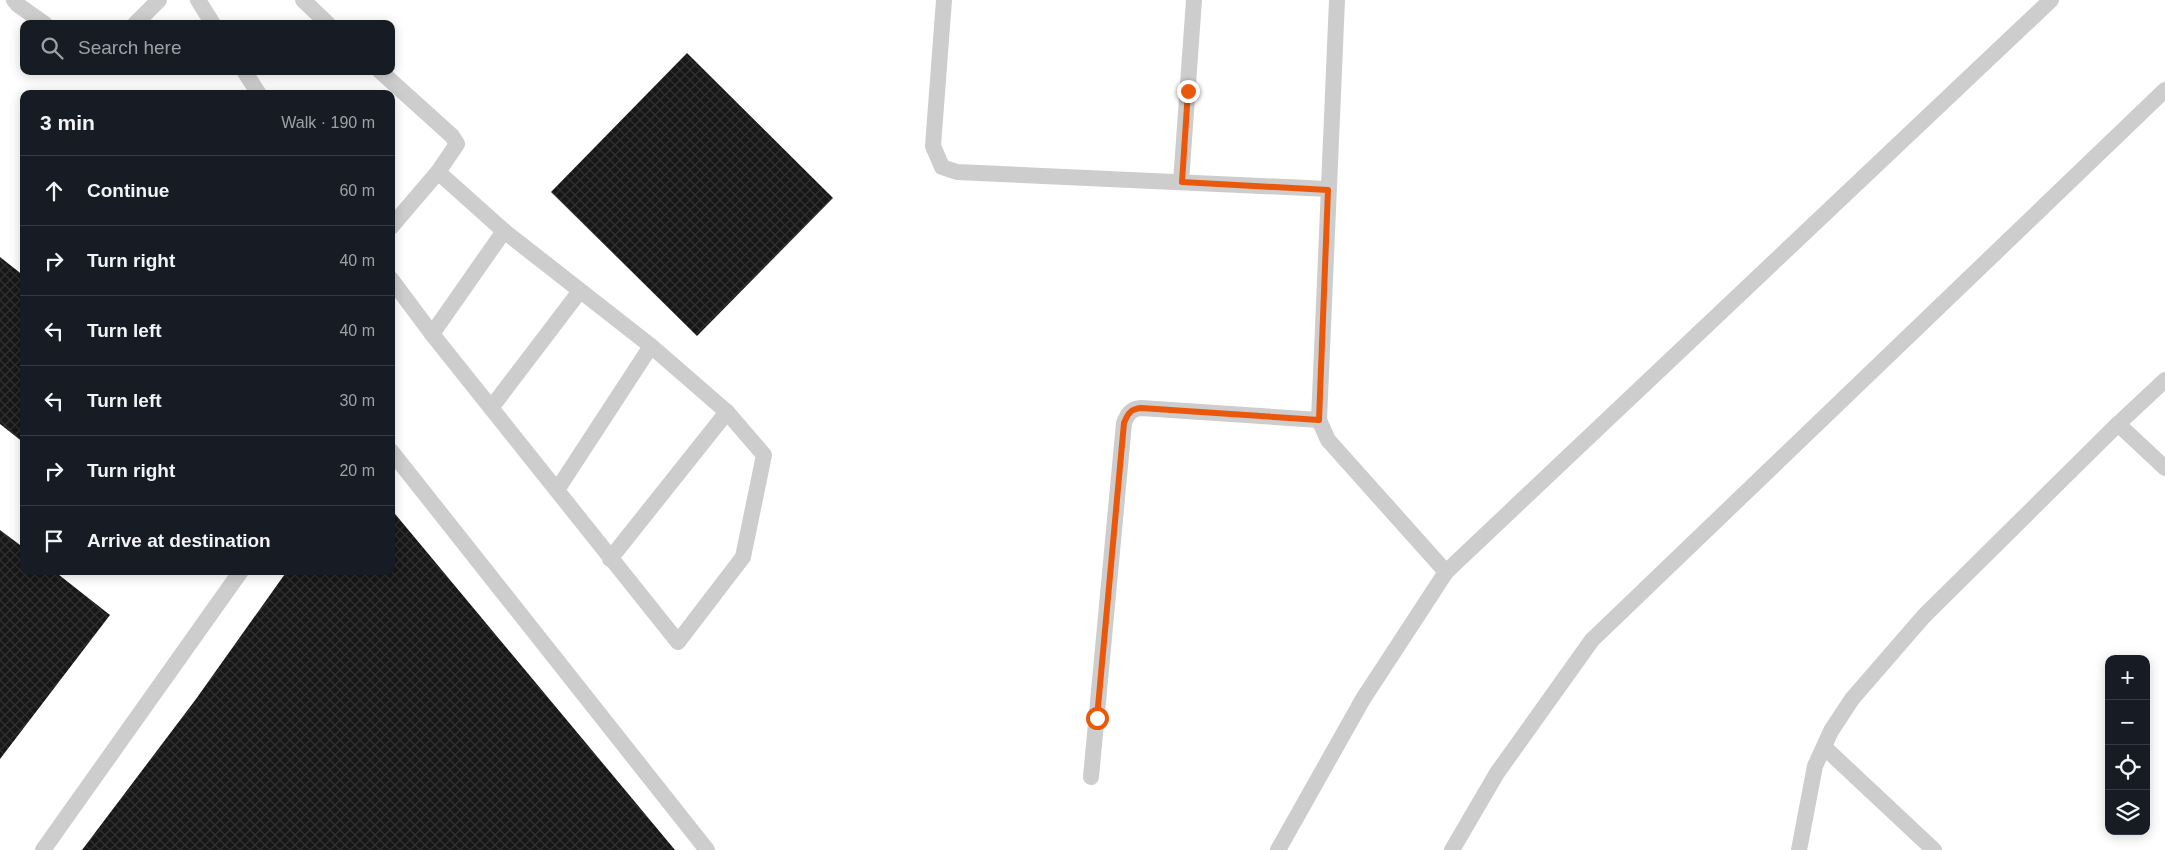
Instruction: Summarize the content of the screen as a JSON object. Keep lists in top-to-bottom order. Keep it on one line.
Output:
{"page":{"search":"Search here","heading":["3 min","Walk · 190 m"],"list":[["Continue","60 m"],["Turn right","40 m"],["Turn left","40 m"],["Turn left","30 m"],["Turn right","20 m"],"Arrive at destination"],"map_buttons":["+","−"]}}
